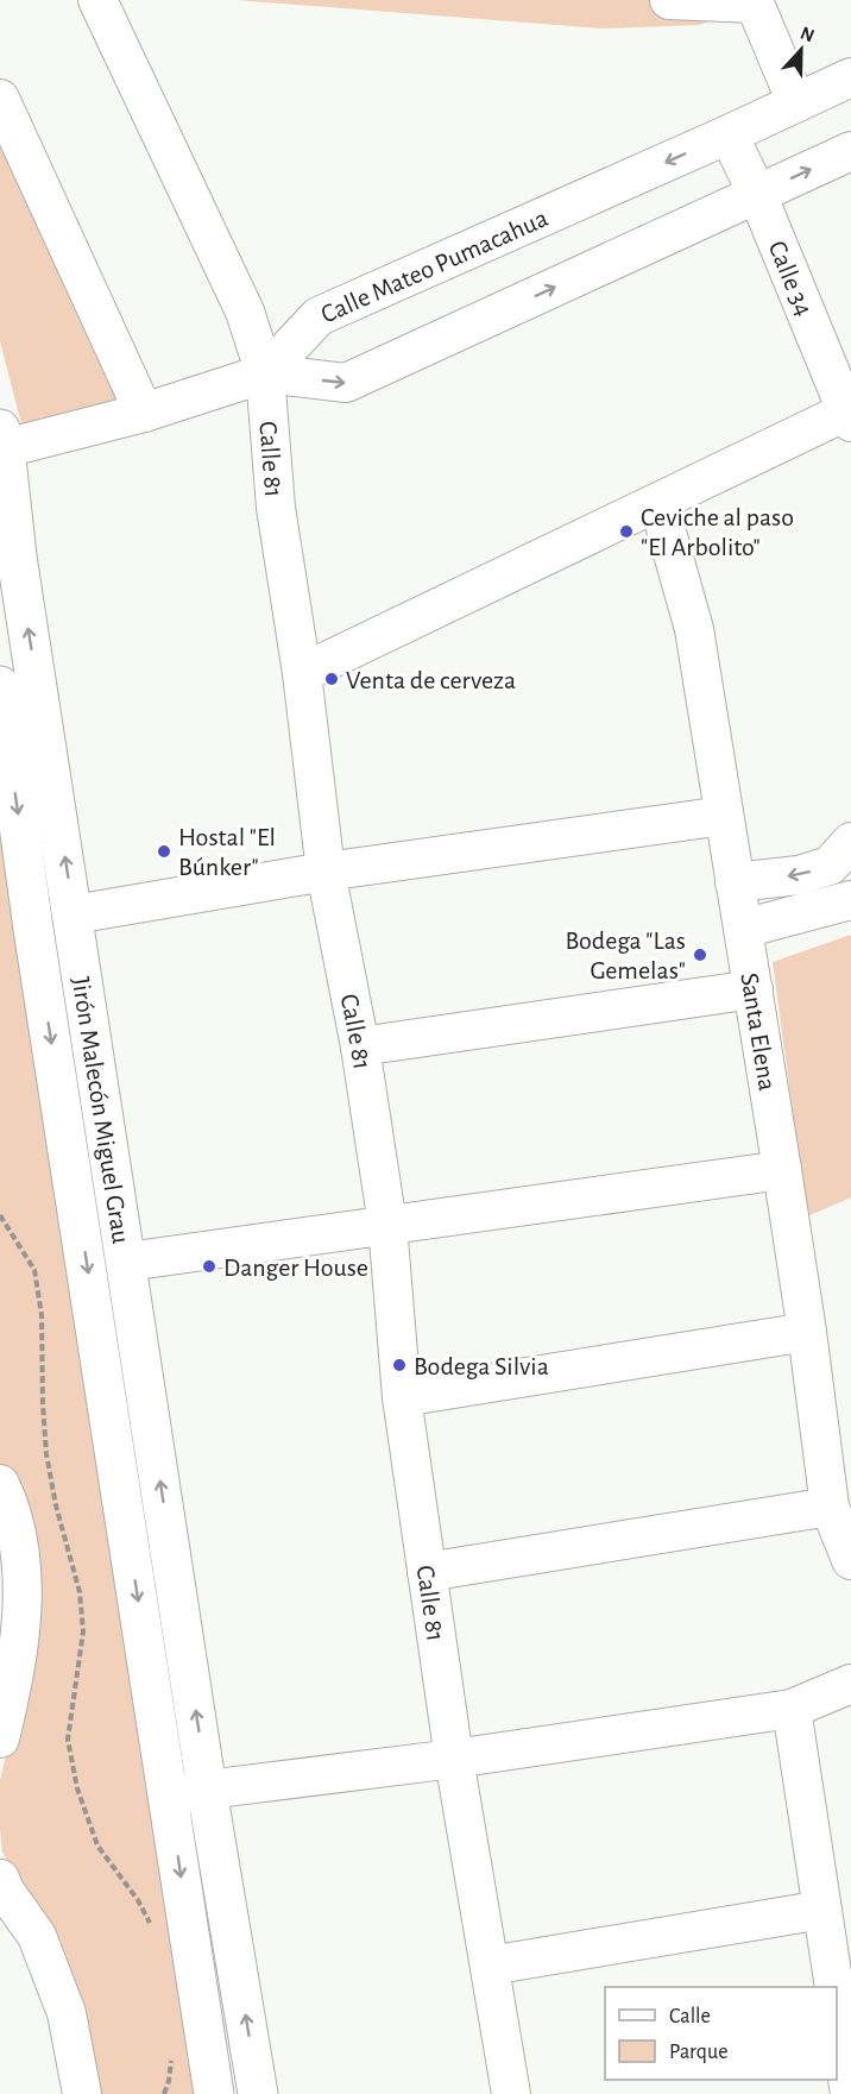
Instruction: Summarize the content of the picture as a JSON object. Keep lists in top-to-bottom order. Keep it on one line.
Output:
{"streets":{"main road":["Jirón Malecón Miguel Grau"],"street":["Calle Mateo Pumacahua","Calle 34","Calle 81","Santa Elena"]},"crossings":[["Calle Mateo Pumacahua","Calle 34"],["Calle Mateo Pumacahua","Calle 81"]],"places":["Ceviche al paso \"El Arbolito\"","Venta de cerveza","Hostal \"El Búnker\"","Bodega \"Las Gemelas\"","Danger House","Bodega Silvia"],"legend":["Calle","Parque"],"north":"top"}
